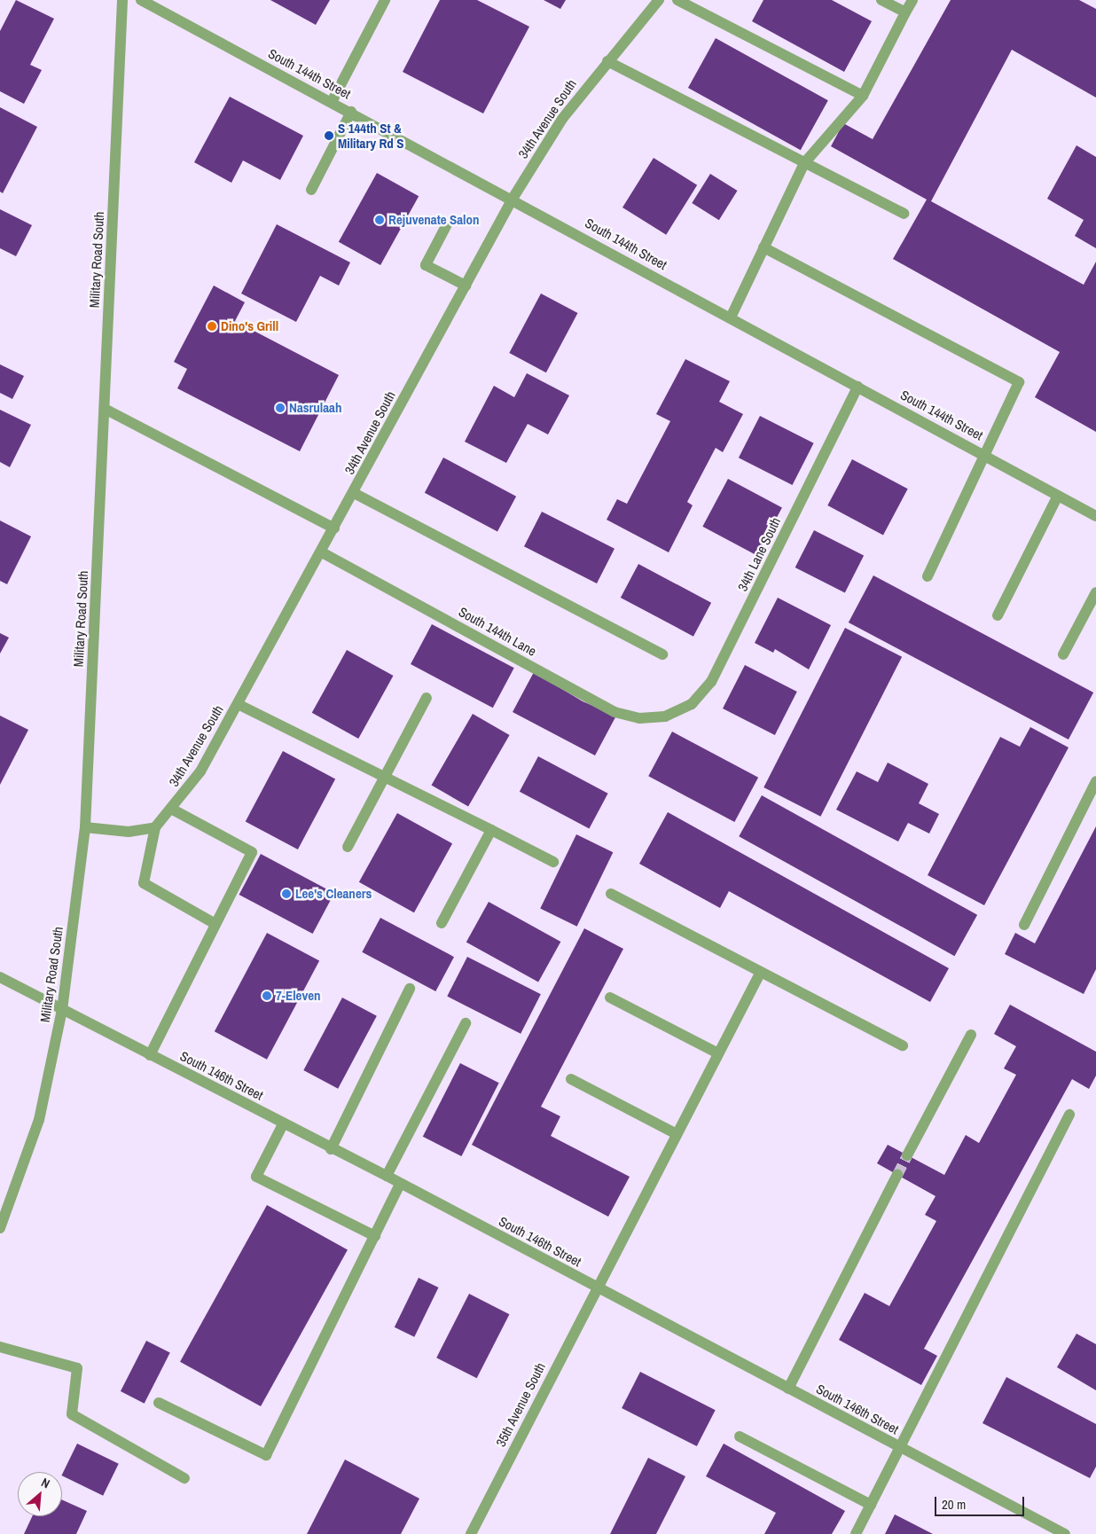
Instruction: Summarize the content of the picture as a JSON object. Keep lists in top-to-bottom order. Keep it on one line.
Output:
{"streets":{"street":["South 144th Street","34th Avenue South","Military Road South","34th Lane South","South 144th Lane","South 146th Street","35th Avenue South"]},"crossings":[["South 144th Street","34th Avenue South"],["South 144th Street","34th Lane South"],["34th Avenue South","South 144th Lane"],["Military Road South","South 146th Street"],["34th Lane South","South 144th Lane"],["South 146th Street","35th Avenue South"]],"places":["S 144th St & Military Rd S","Rejuvenate Salon","Dino's Grill","Nasrulaah","Lee's Cleaners","7-Eleven"],"scale_bar":"20 m","north":"top right"}
